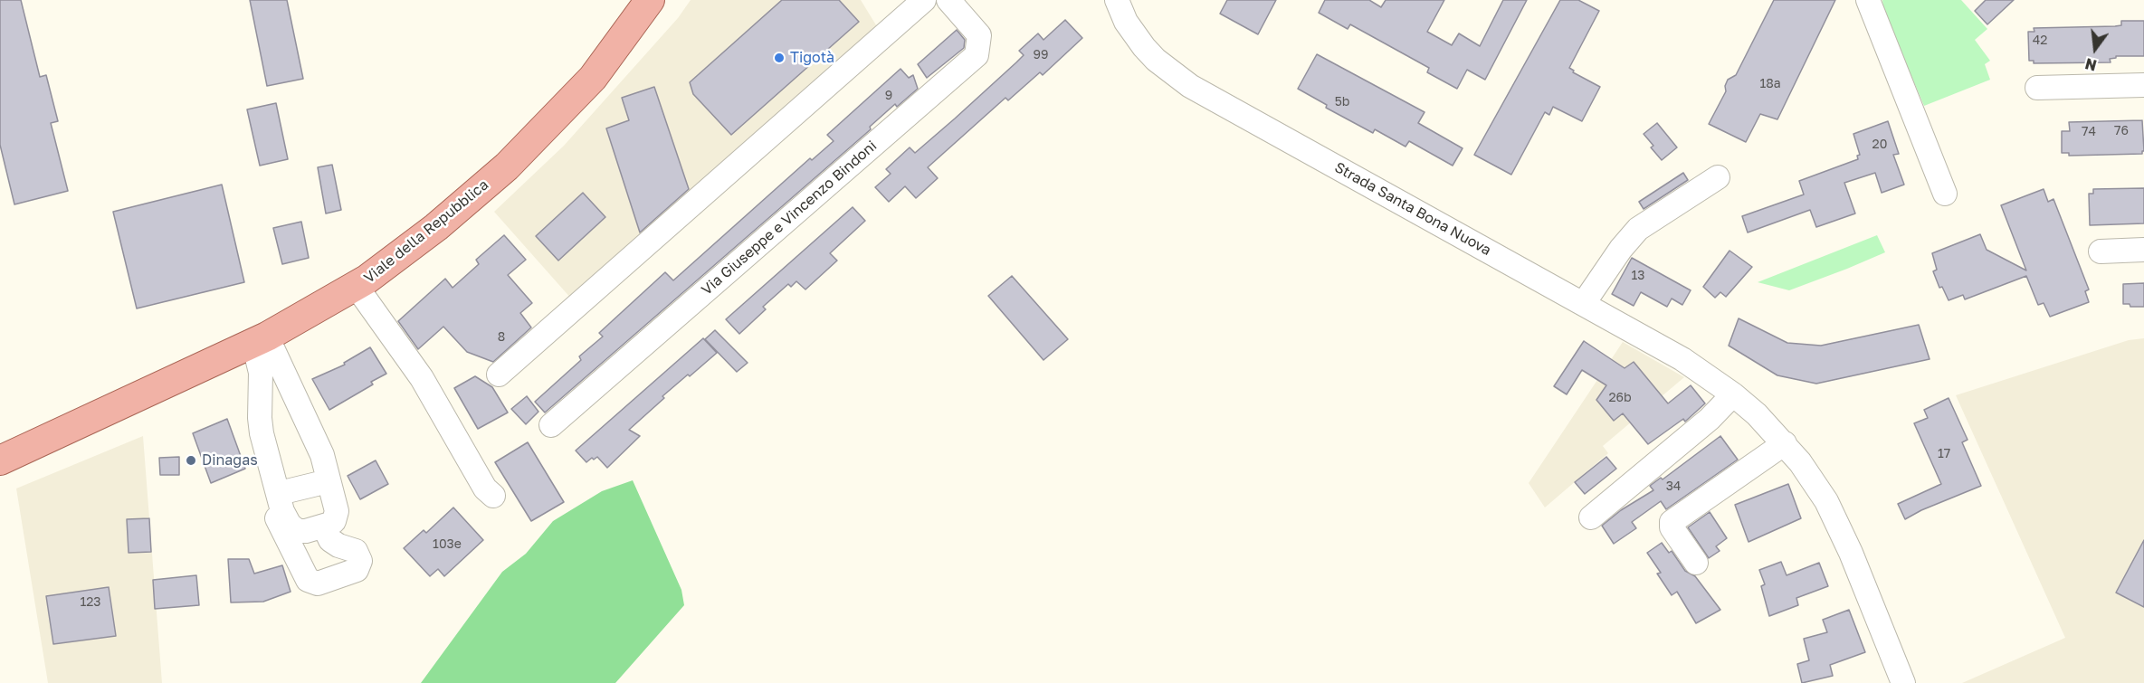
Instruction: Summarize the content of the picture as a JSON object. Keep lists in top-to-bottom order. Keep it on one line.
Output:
{"streets":{"main road":["Viale della Repubblica"],"street":["Strada Santa Bona Nuova","Via Giuseppe e Vincenzo Bindoni"]},"places":["Tigotà","Dinagas"],"house_numbers":["42","99","18a","9","5b","76","74","20","13","8","26b","17","34","103e","123"],"north":"bottom"}
